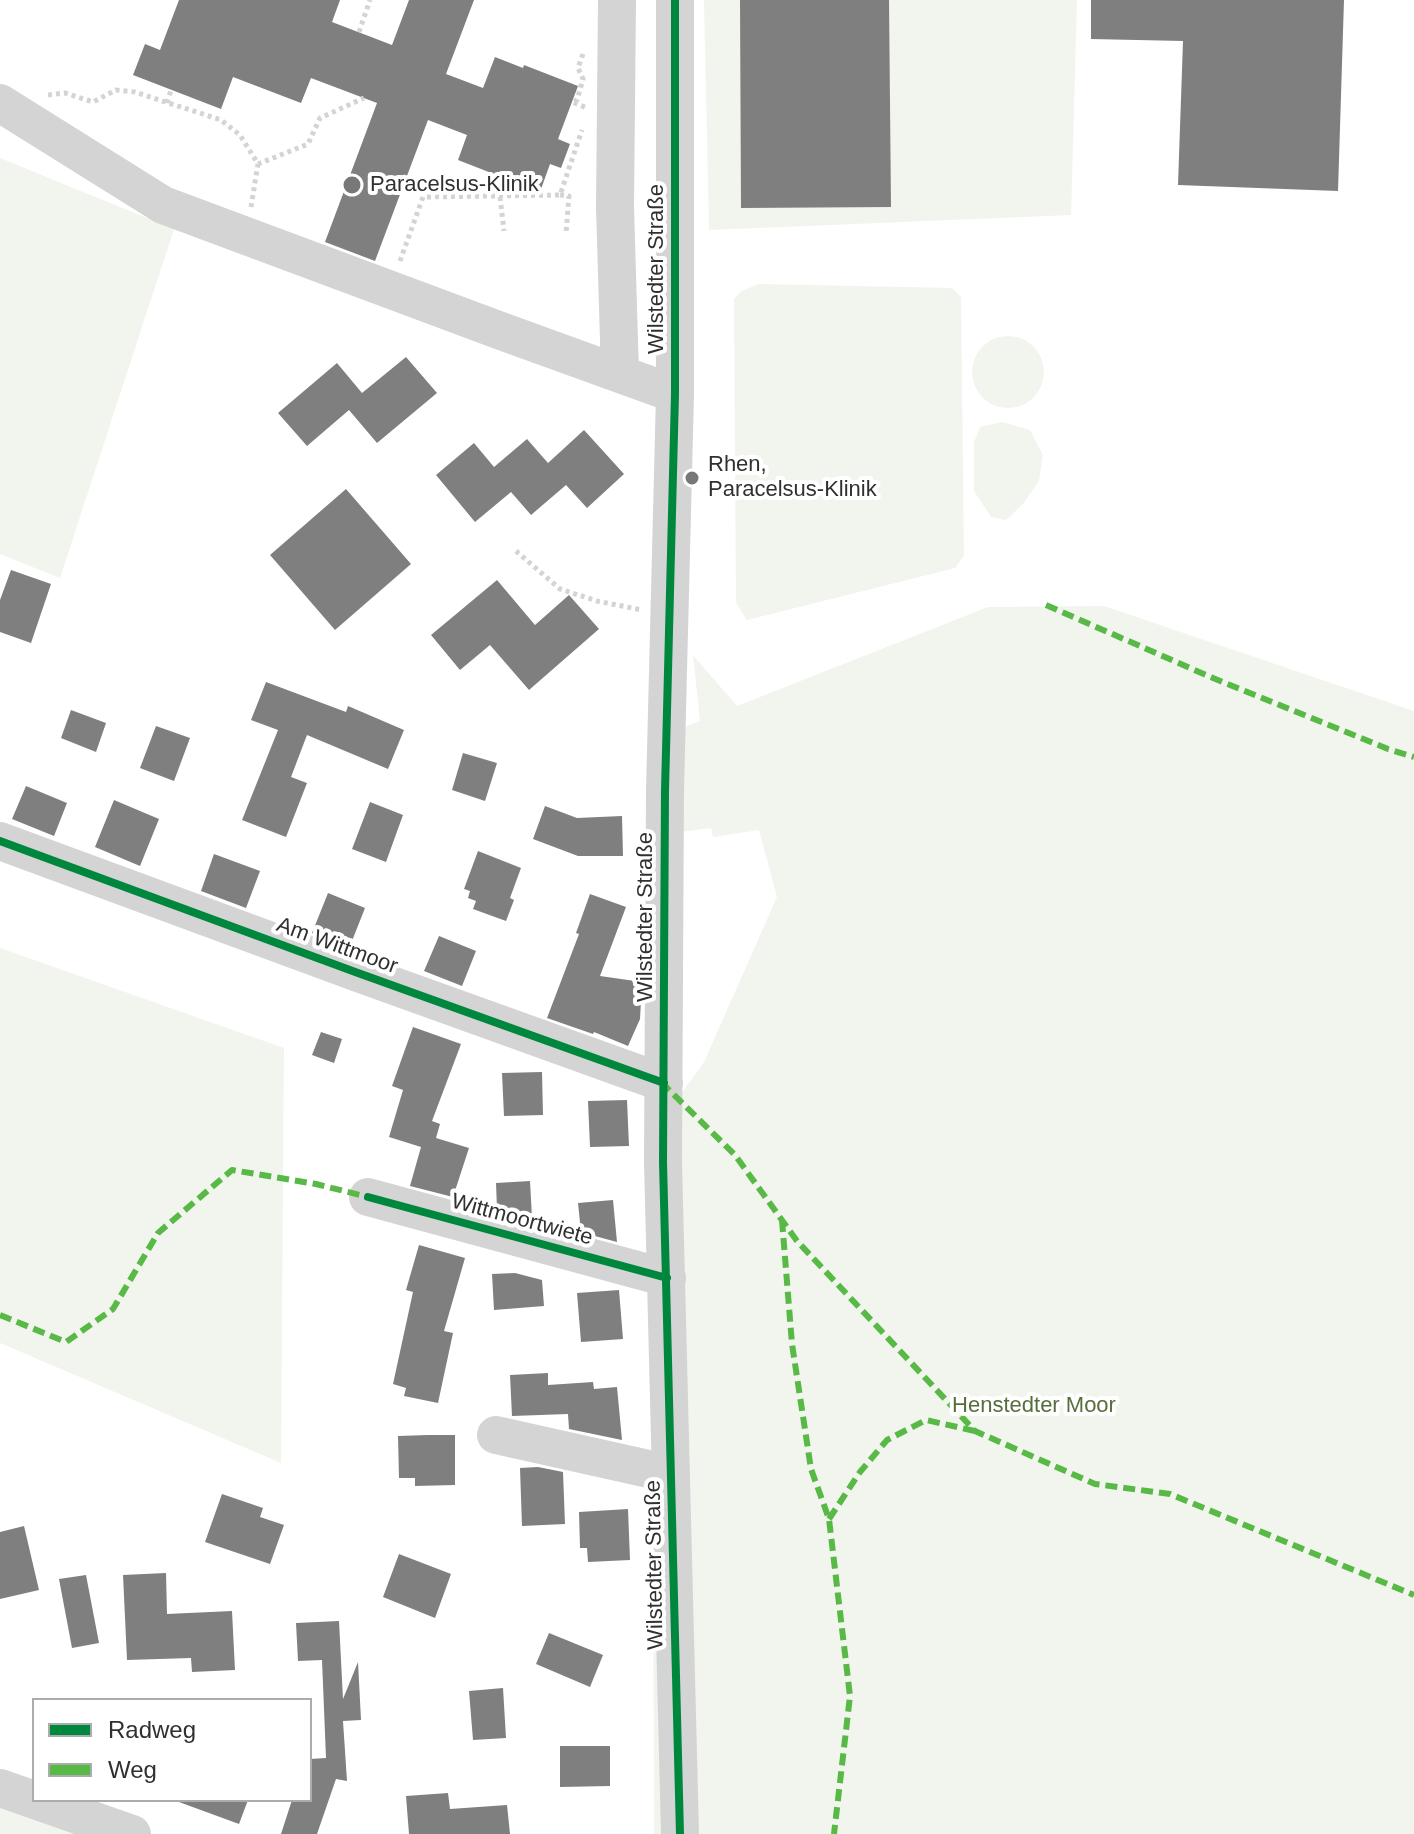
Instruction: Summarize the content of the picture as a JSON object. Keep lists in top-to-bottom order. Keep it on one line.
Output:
{"streets":{"street":["Wilstedter Straße","Am Wittmoor","Wittmoortwiete"]},"crossings":[["Wilstedter Straße","Am Wittmoor"],["Wilstedter Straße","Wittmoortwiete"]],"parks":["Henstedter Moor"],"places":["Paracelsus-Klinik","Rhen, Paracelsus-Klinik"],"legend":["Radweg","Weg"]}
